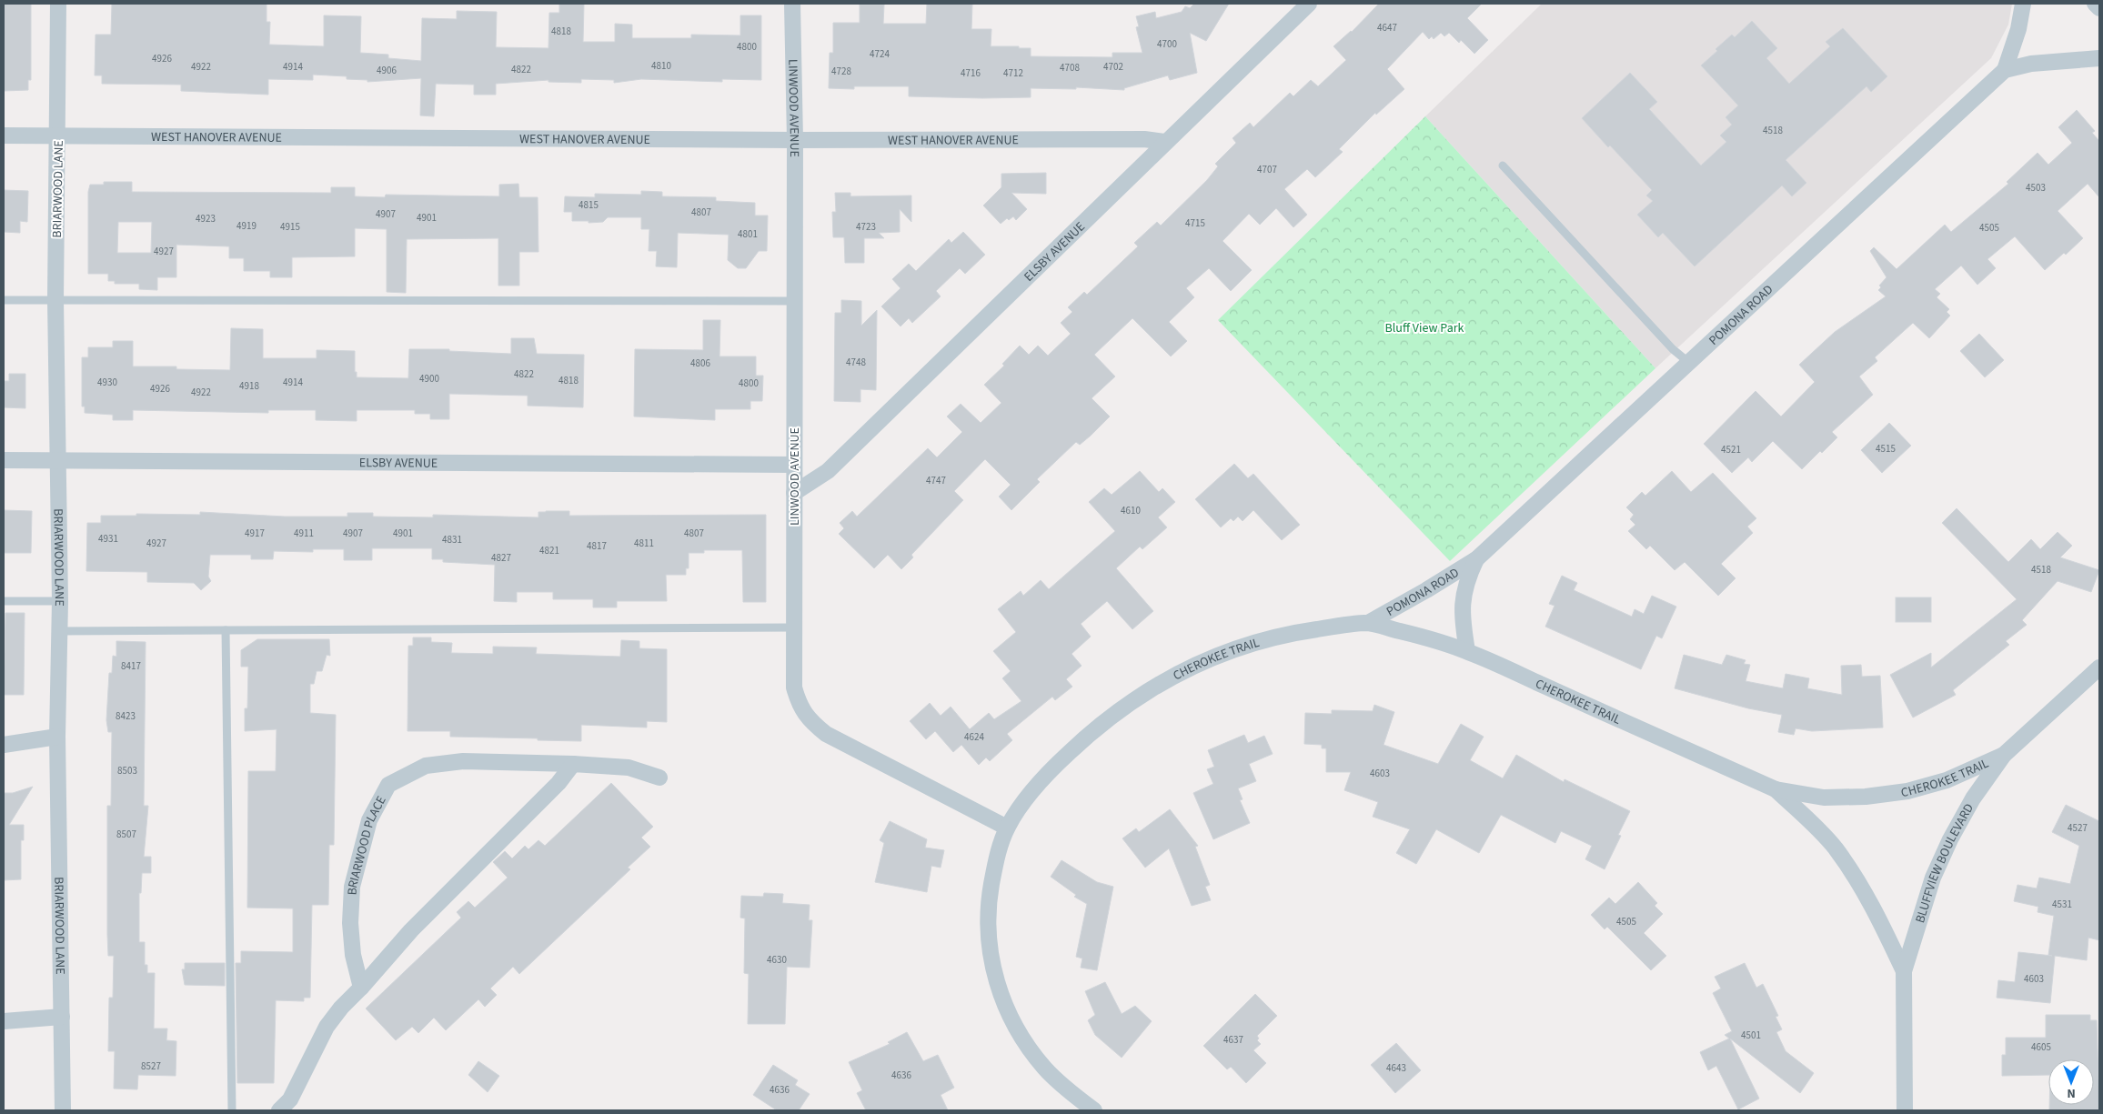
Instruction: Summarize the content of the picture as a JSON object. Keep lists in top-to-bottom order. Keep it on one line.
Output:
{"streets":{"street":["LINWOOD AVENUE","WEST HANOVER AVENUE","BRIARWOOD LANE","ELSBY AVENUE","POMONA ROAD","CHEROKEE TRAIL","BRIARWOOD PLACE","BLUFFVIEW BOULEVARD"]},"crossings":[["LINWOOD AVENUE","WEST HANOVER AVENUE"],["LINWOOD AVENUE","ELSBY AVENUE"],["LINWOOD AVENUE","CHEROKEE TRAIL"],["WEST HANOVER AVENUE","BRIARWOOD LANE"],["WEST HANOVER AVENUE","ELSBY AVENUE"],["BRIARWOOD LANE","ELSBY AVENUE"],["POMONA ROAD","CHEROKEE TRAIL"],["CHEROKEE TRAIL","BLUFFVIEW BOULEVARD"]],"parks":["Bluff View Park"],"house_numbers":["4647","4818","4700","4800","4724","4926","4810","4922","4914","4702","4708","4822","4906","4728","4716","4712","4518","4707","4503","4815","4807","4907","4901","4923","4715","4919","4915","4723","4505","4801","4927","4748","4806","4822","4900","4818","4930","4914","4800","4918","4926","4922","4515","4521","4747","4610","4917","4911","4907","4901","4807","4931","4831","4927","4811","4817","4821","4827","4518","8417","8423","4624","8503","4603","4527","8507","4531","4505","4630","4603","4501","4637","4605","8527","4643","4636","4636"],"north":"bottom"}
